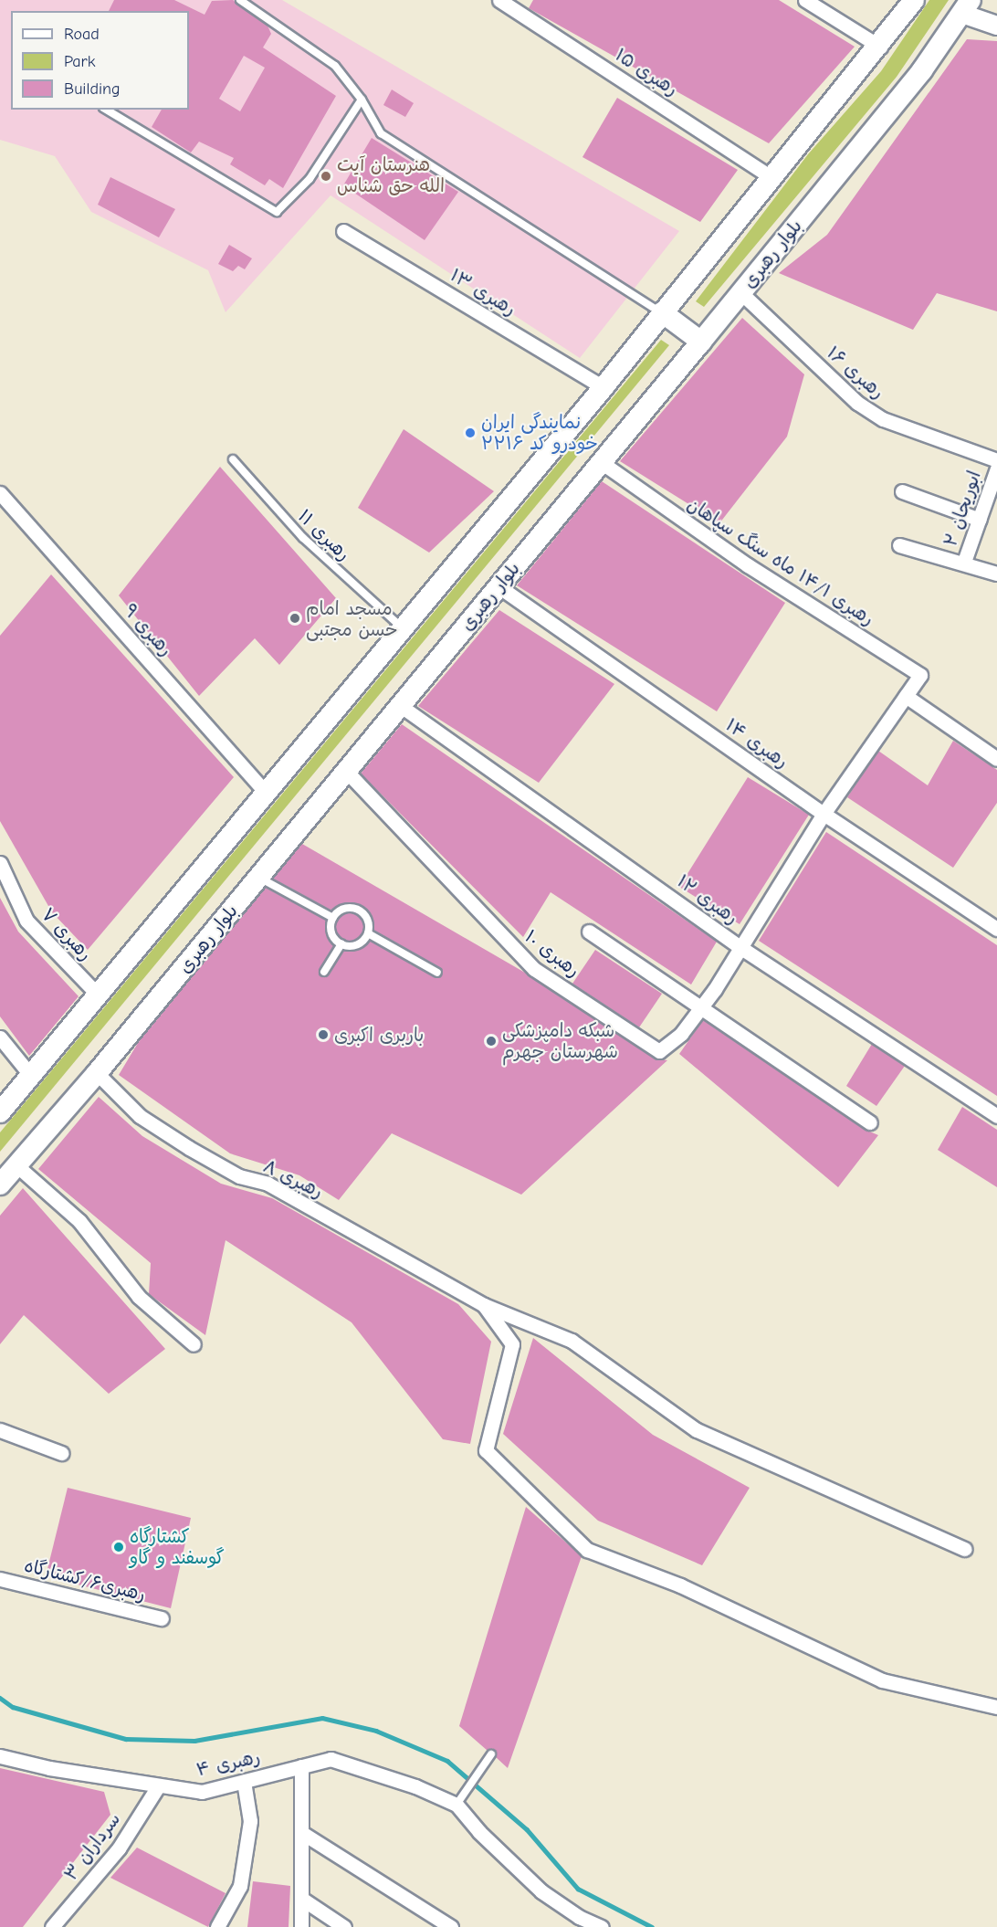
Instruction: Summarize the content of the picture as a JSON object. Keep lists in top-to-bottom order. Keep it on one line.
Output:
{"streets":{"main road":["بلوار رهبری"],"street":["رهبری ۱۵","رهبری ۱۳","رهبری ۱۶","ابوریحان ۲","رهبری ۱۴/۱ ماه سنگ سپاهان","رهبری ۹","رهبری ۱۴","رهبری ۱۲","رهبری ۷","رهبری ۱۰","رهبری ۸","رهبری۶/کشتارگاه","رهبری ۴","سرداران ۳"],"lane":["رهبری ۱۱"]},"crossings":[["بلوار رهبری","رهبری ۱۶"],["بلوار رهبری","رهبری ۱۴/۱ ماه سنگ سپاهان"],["بلوار رهبری","رهبری ۱۴"],["بلوار رهبری","رهبری ۱۲"],["بلوار رهبری","رهبری ۱۰"],["بلوار رهبری","رهبری ۸"],["رهبری ۱۴/۱ ماه سنگ سپاهان","رهبری ۱۴"],["رهبری ۱۴/۱ ماه سنگ سپاهان","رهبری ۱۲"],["رهبری ۱۴/۱ ماه سنگ سپاهان","رهبری ۱۰"],["رهبری ۱۲","رهبری ۱۰"],["رهبری ۴","سرداران ۳"]],"places":["هنرستان آیت الله حق شناس","نمایندگی ایران خودرو کد ۲۲۱۶","مسجد امام حسن مجتبی","باربری اکبری","شبکه دامپزشکی شهرستان جهرم","کشتارگاه گوسفند و گاو"],"legend":["Road","Park","Building"]}
